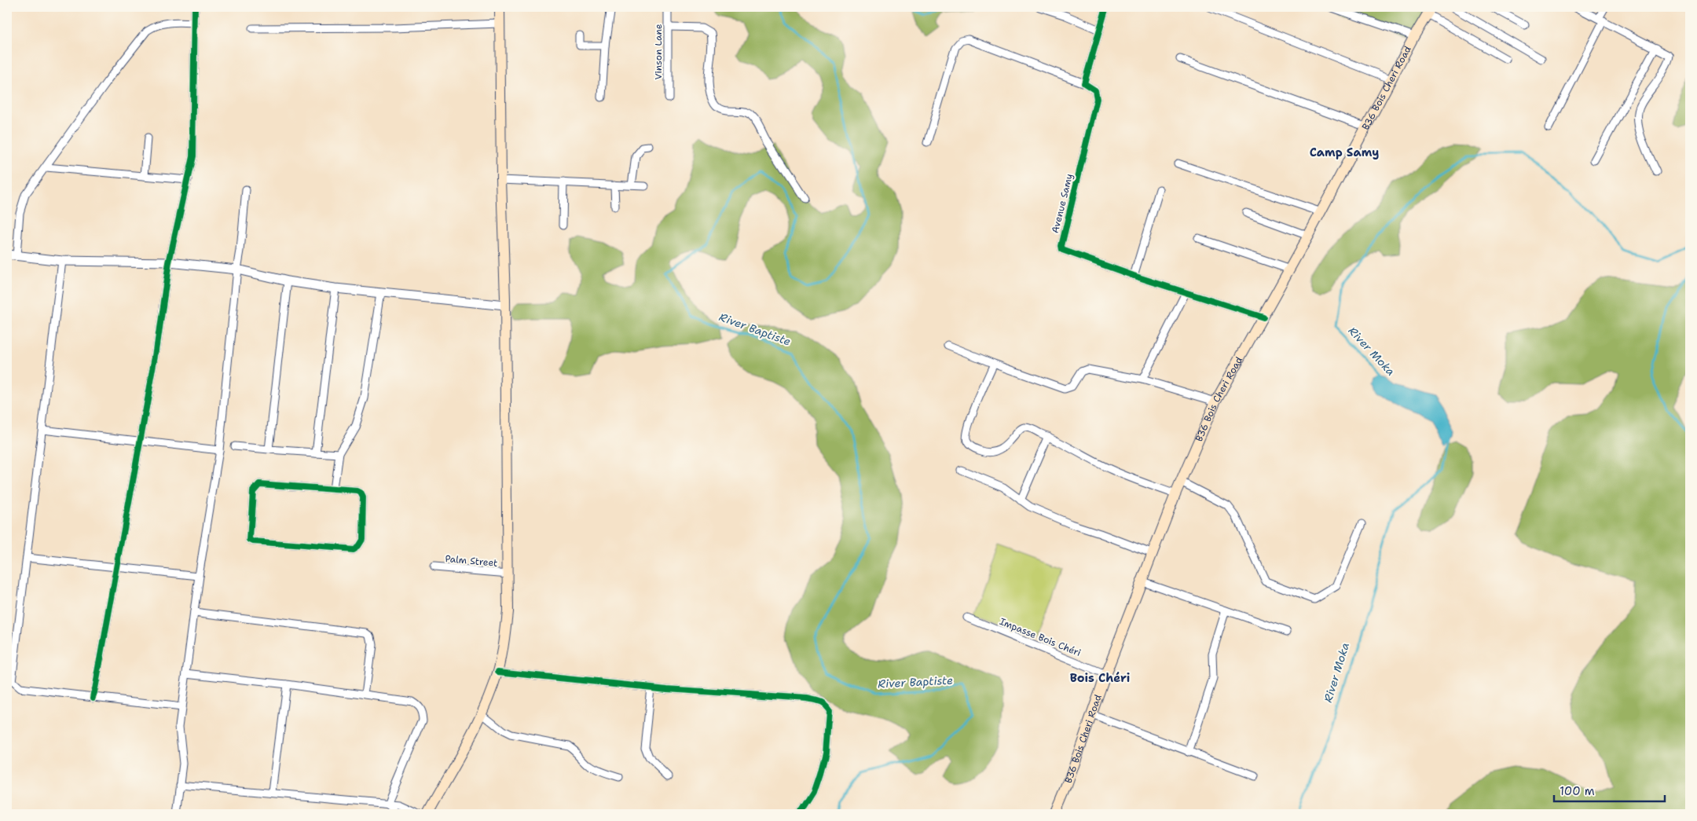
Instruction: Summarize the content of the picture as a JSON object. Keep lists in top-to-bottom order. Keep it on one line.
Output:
{"streets":{"main road":["B36 Bois Cheri Road"],"street":["Vinson Lane","Avenue Samy","Palm Street","Impasse Bois Chéri"]},"crossings":[["B36 Bois Cheri Road","Avenue Samy"],["B36 Bois Cheri Road","Impasse Bois Chéri"]],"districts":["Camp Samy","Bois Chéri"],"water":["River Baptiste","River Moka"],"scale_bar":"100 m"}
